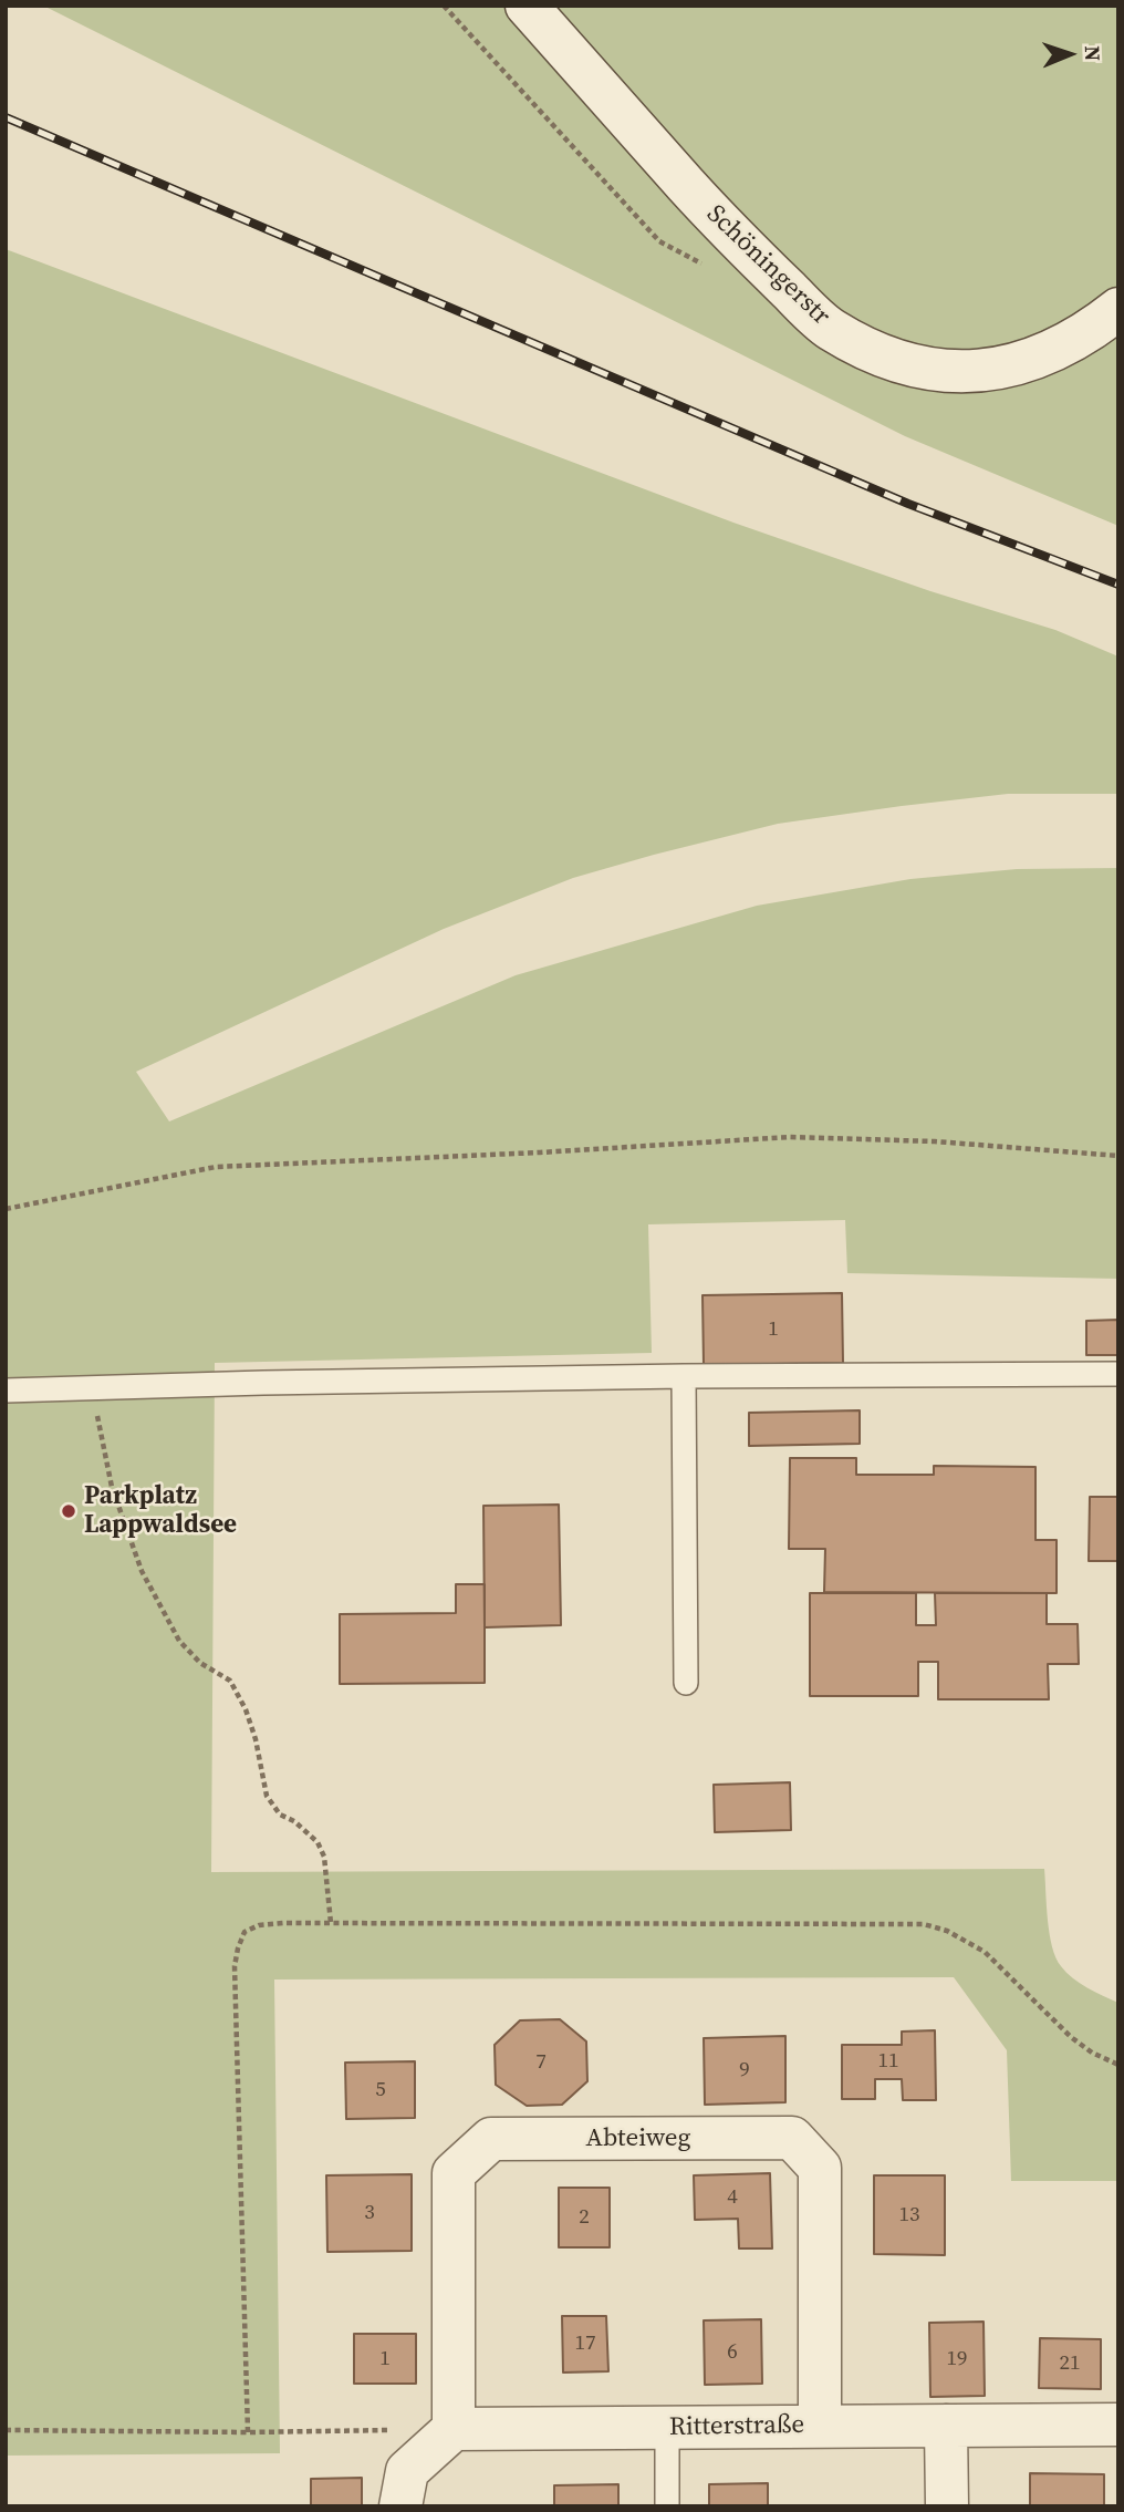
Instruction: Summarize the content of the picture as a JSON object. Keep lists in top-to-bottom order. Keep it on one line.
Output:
{"streets":{"street":["Schöningerstr","Abteiweg","Ritterstraße"]},"crossings":[["Abteiweg","Ritterstraße"]],"places":["Parkplatz Lappwaldsee"],"house_numbers":["1","11","7","9","5","4","3","13","2","17","6","1","19","21"],"north":"right"}
